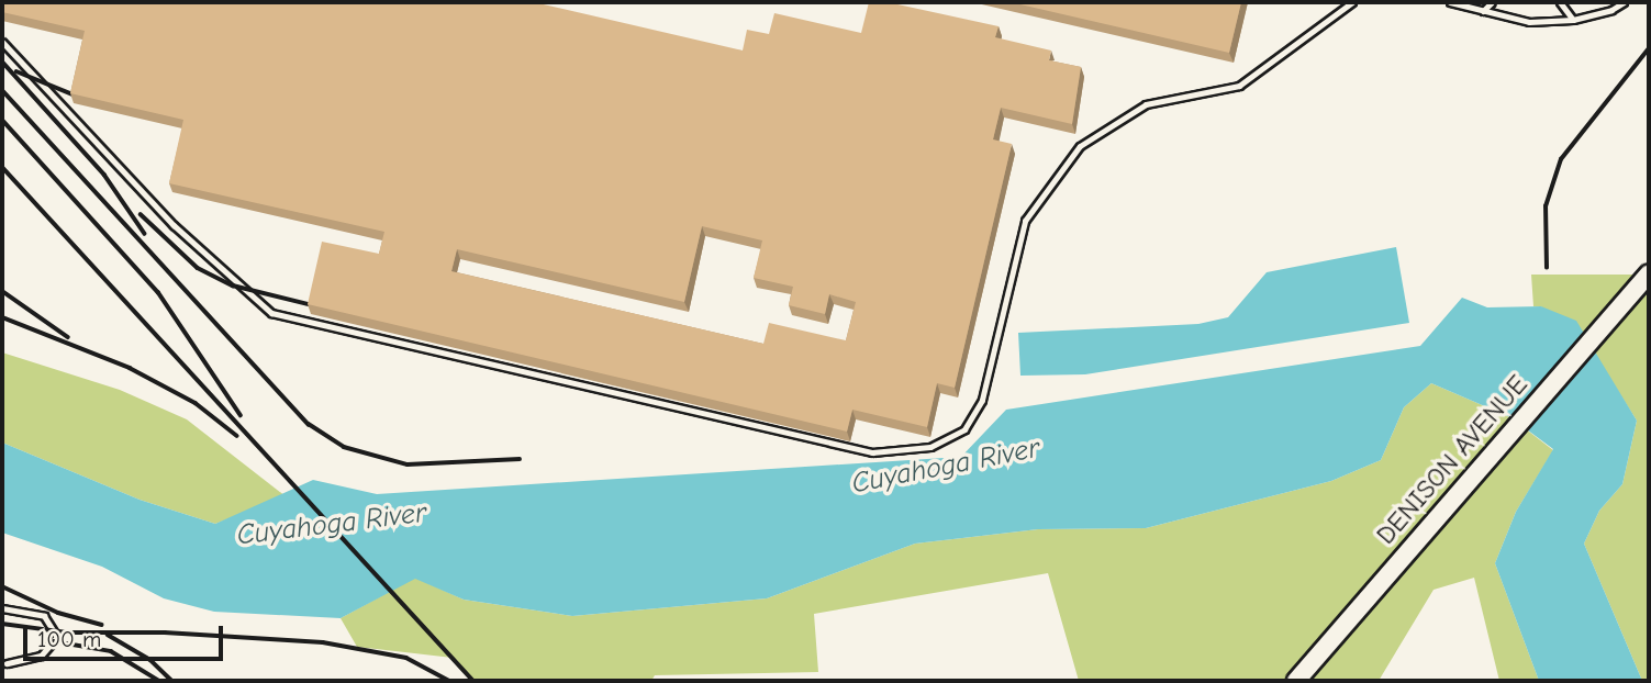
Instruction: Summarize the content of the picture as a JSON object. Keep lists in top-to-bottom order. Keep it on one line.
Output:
{"streets":{"main road":["DENISON AVENUE"]},"water":["Cuyahoga River"],"scale_bar":"100 m"}
